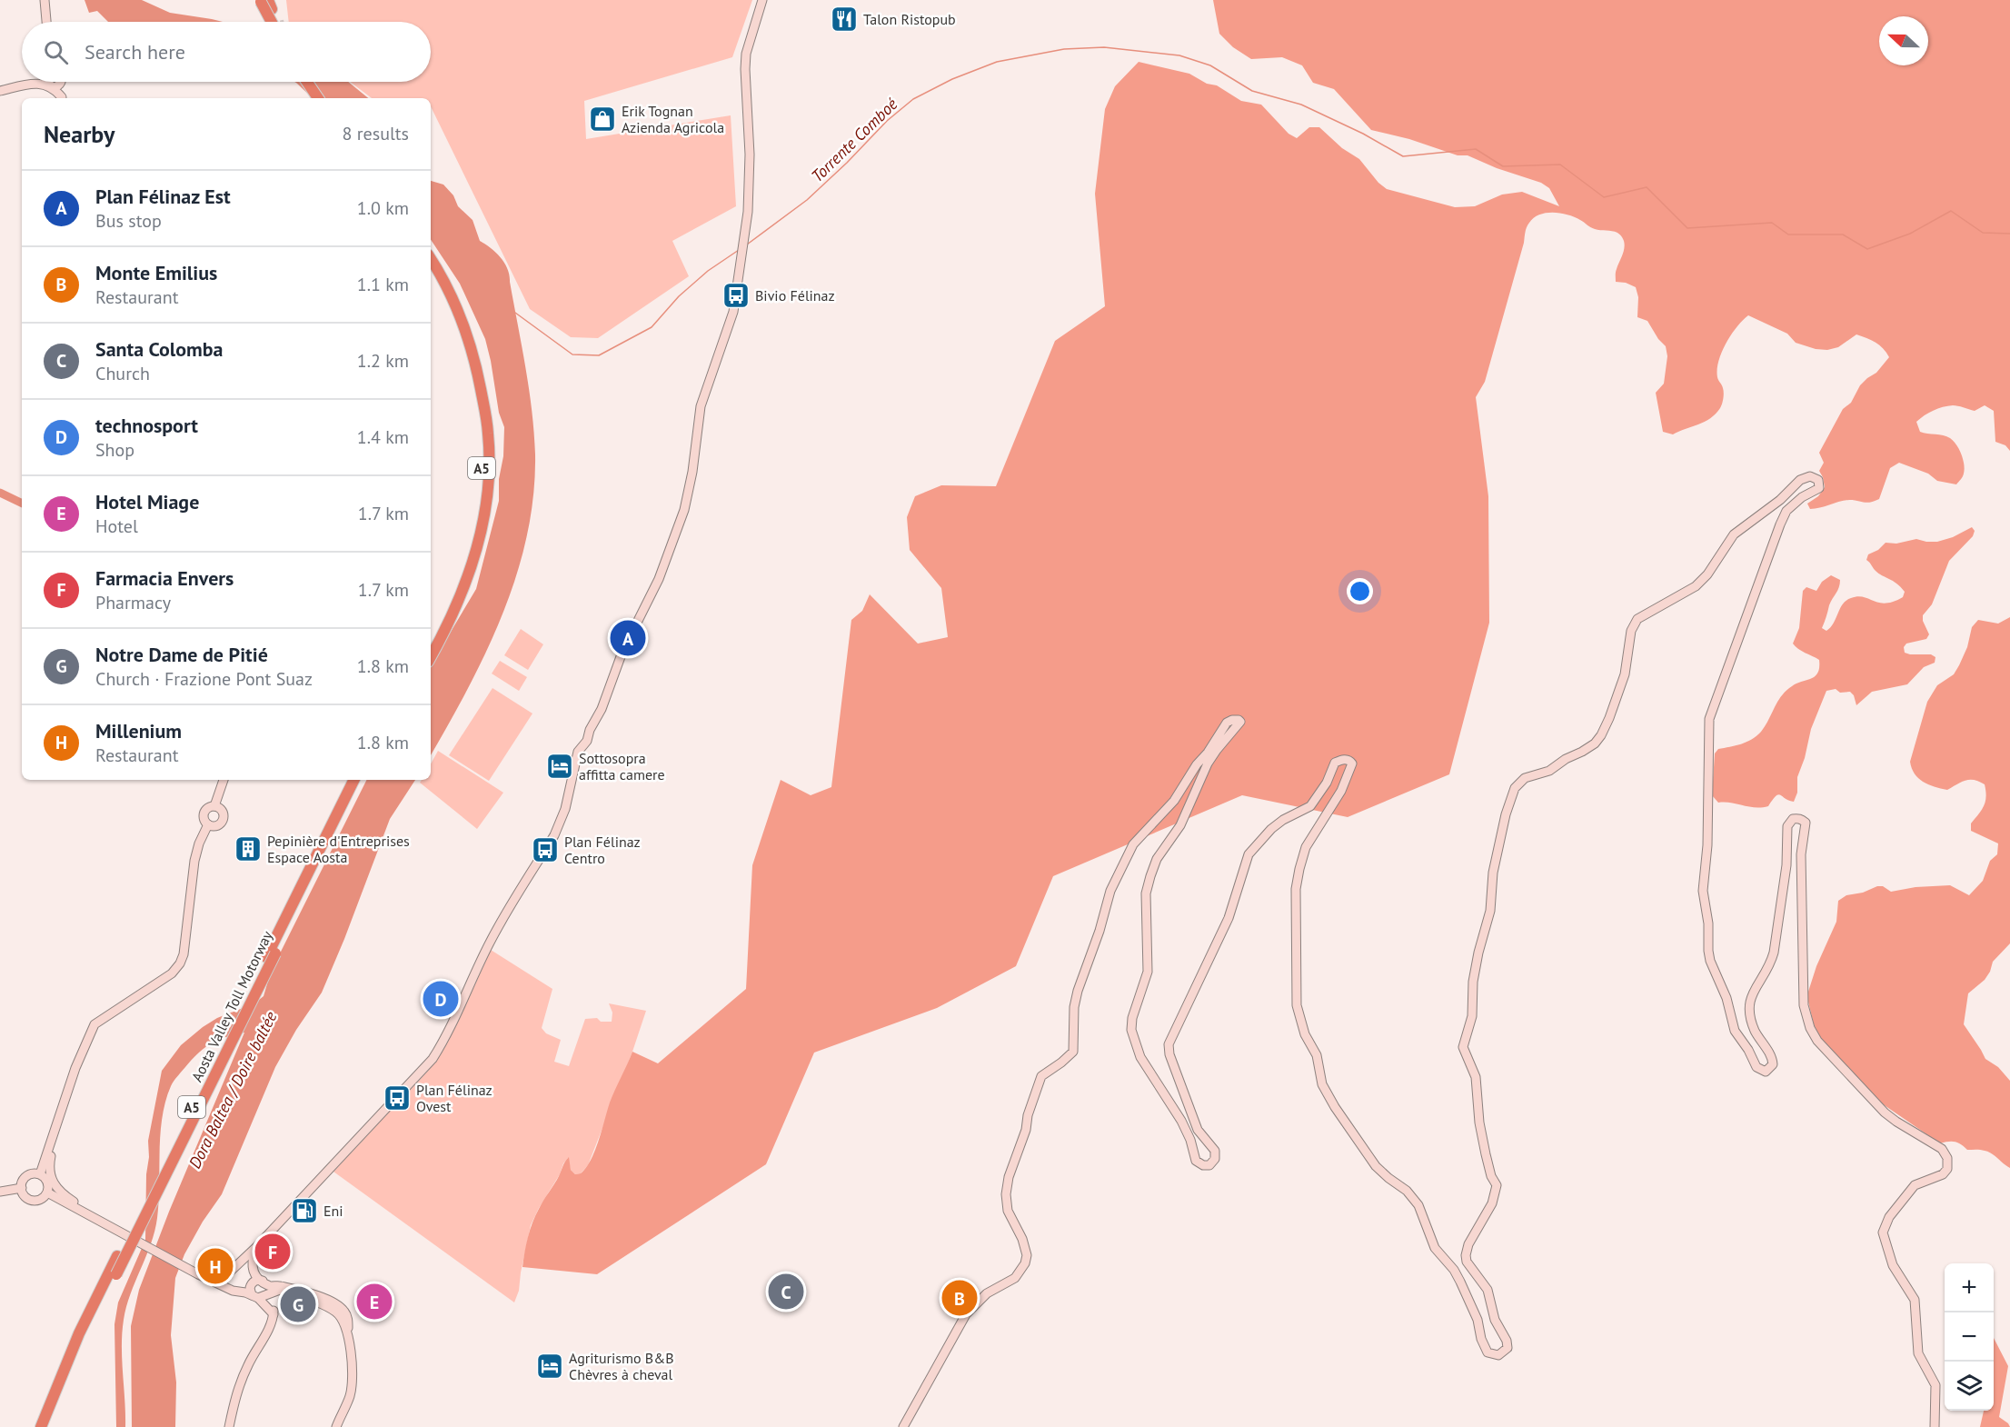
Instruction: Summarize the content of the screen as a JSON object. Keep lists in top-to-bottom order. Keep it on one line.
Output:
{"streets":{"highway":["A5","Aosta Valley Toll Motorway"]},"water":["Torrente Comboé","Dora Baltea / Doire baltée"],"places":{"restaurant":["Talon Ristopub"],"shop":["Erik Tognan Azienda Agricola"],"bus stop":["Bivio Félinaz","Plan Félinaz Centro","Plan Félinaz Ovest"],"hotel":["Sottosopra affitta camere","Agriturismo B&B Chèvres à cheval"],"building":["Pepinière d'Entreprises Espace Aosta"],"fuel station":["Eni"]},"north":"left","page":{"search":"Search here","heading":["Nearby","8 results"],"list":[{"mark":"A","name":"Plan Félinaz Est","note":"Bus stop","value":"1.0 km"},{"mark":"B","name":"Monte Emilius","note":"Restaurant","value":"1.1 km"},{"mark":"C","name":"Santa Colomba","note":"Church","value":"1.2 km"},{"mark":"D","name":"technosport","note":"Shop","value":"1.4 km"},{"mark":"E","name":"Hotel Miage","note":"Hotel","value":"1.7 km"},{"mark":"F","name":"Farmacia Envers","note":"Pharmacy","value":"1.7 km"},{"mark":"G","name":"Notre Dame de Pitié","note":"Church · Frazione Pont Suaz","value":"1.8 km"},{"mark":"H","name":"Millenium","note":"Restaurant","value":"1.8 km"}],"pins":["A","D","F","H","C","B","E","G"],"map_buttons":["+","−"]}}
